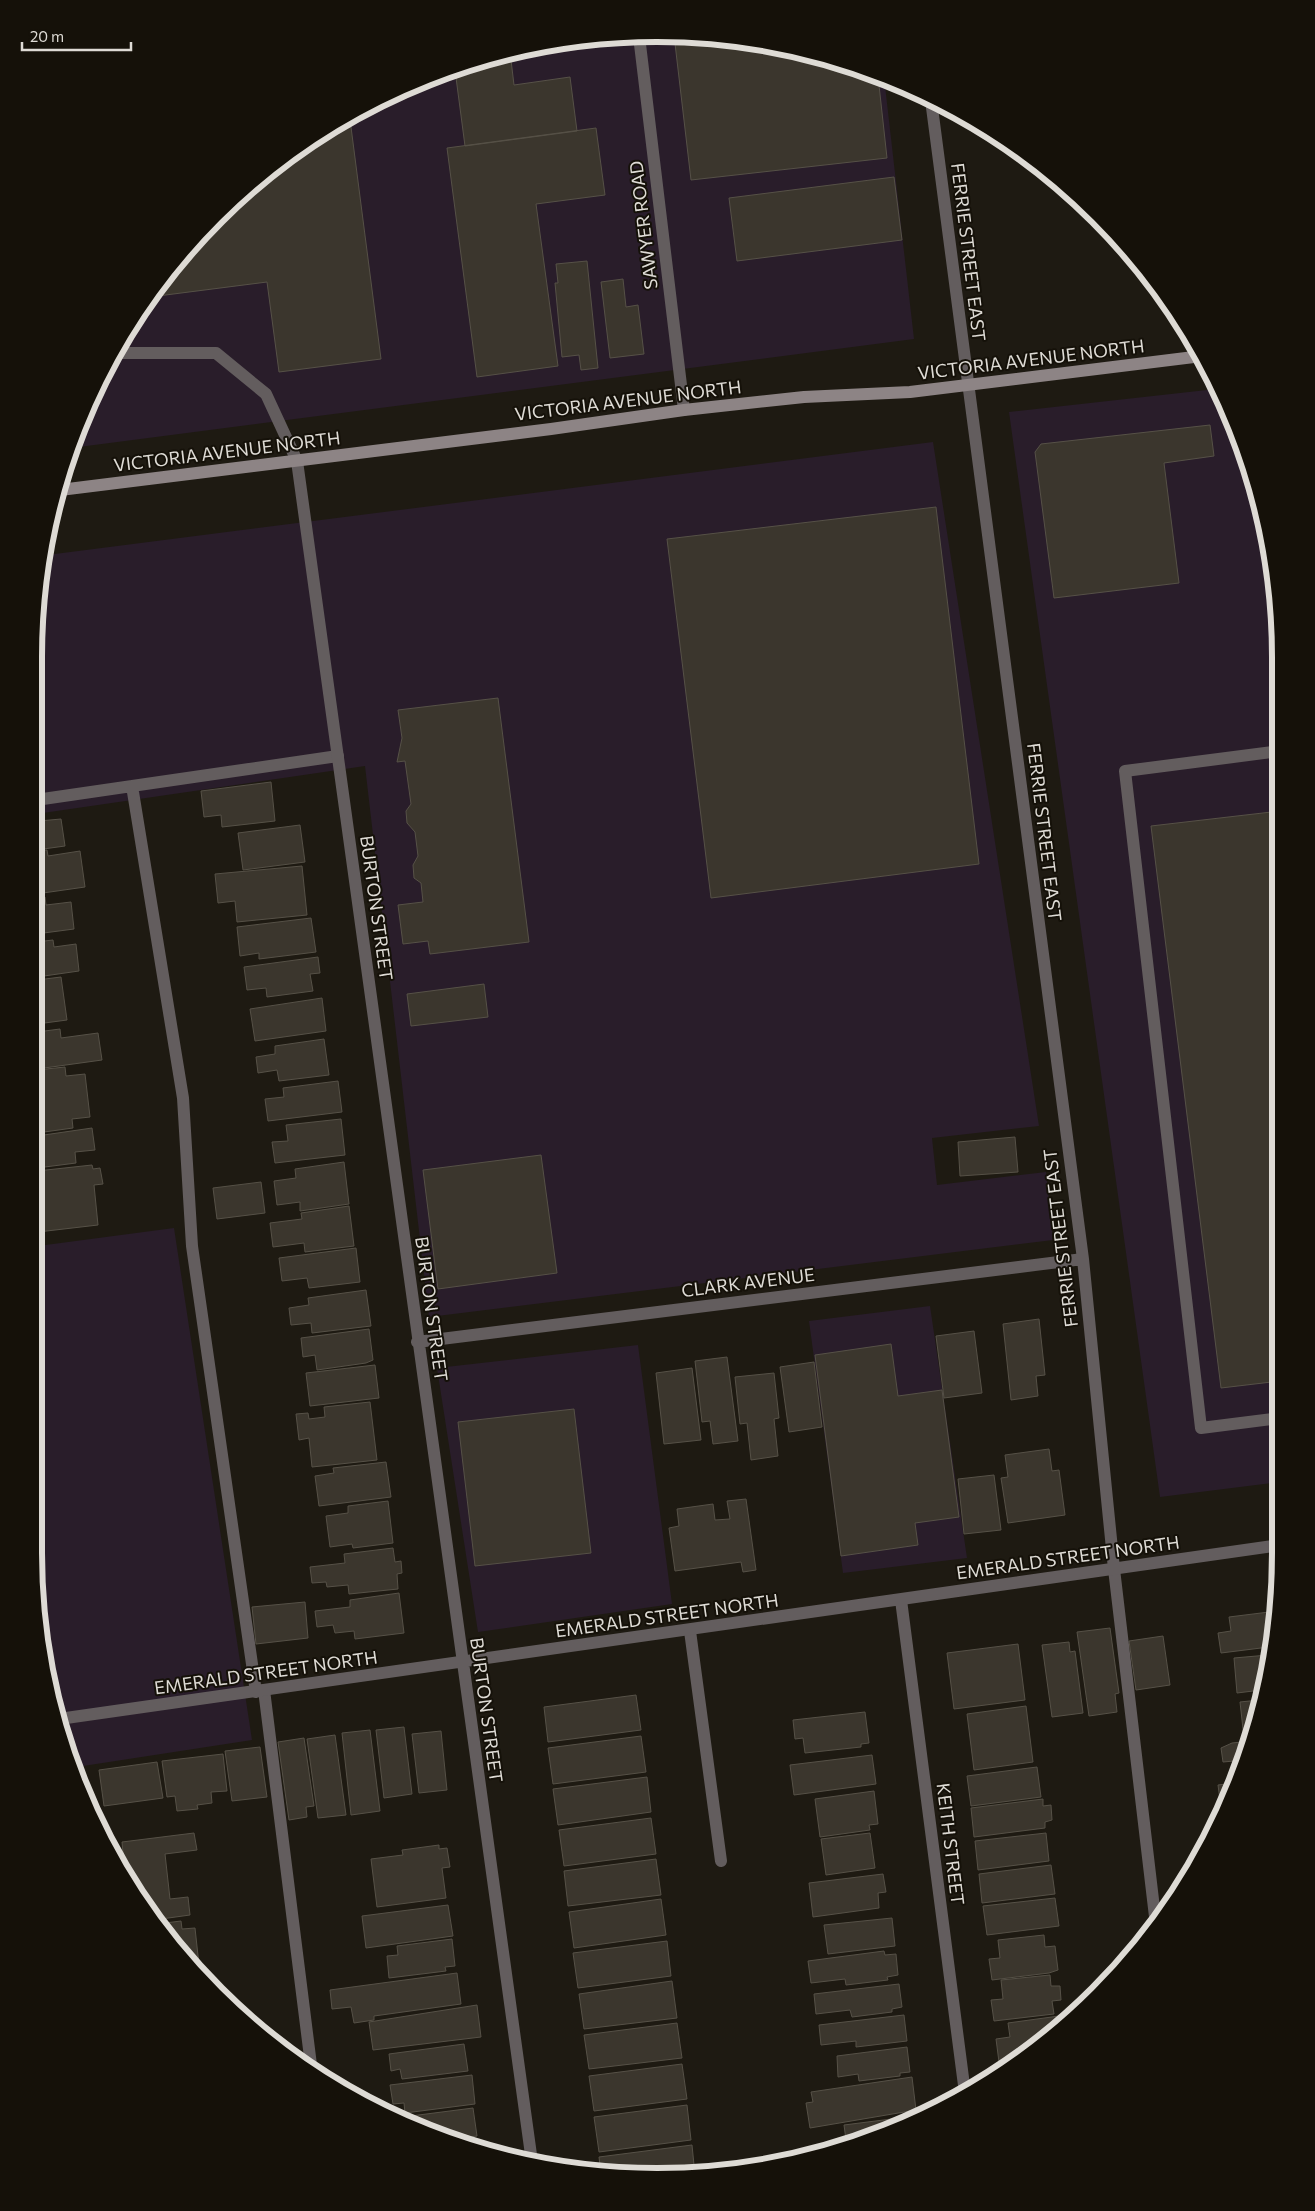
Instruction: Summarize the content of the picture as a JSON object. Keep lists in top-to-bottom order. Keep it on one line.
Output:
{"streets":{"main road":["VICTORIA AVENUE NORTH"],"street":["SAWYER ROAD","FERRIE STREET EAST","BURTON STREET","CLARK AVENUE","EMERALD STREET NORTH","KEITH STREET"]},"crossings":[["SAWYER ROAD","VICTORIA AVENUE NORTH"],["FERRIE STREET EAST","VICTORIA AVENUE NORTH"],["FERRIE STREET EAST","CLARK AVENUE"],["FERRIE STREET EAST","EMERALD STREET NORTH"],["VICTORIA AVENUE NORTH","BURTON STREET"],["BURTON STREET","CLARK AVENUE"],["BURTON STREET","EMERALD STREET NORTH"],["EMERALD STREET NORTH","KEITH STREET"]],"scale_bar":"20 m"}
